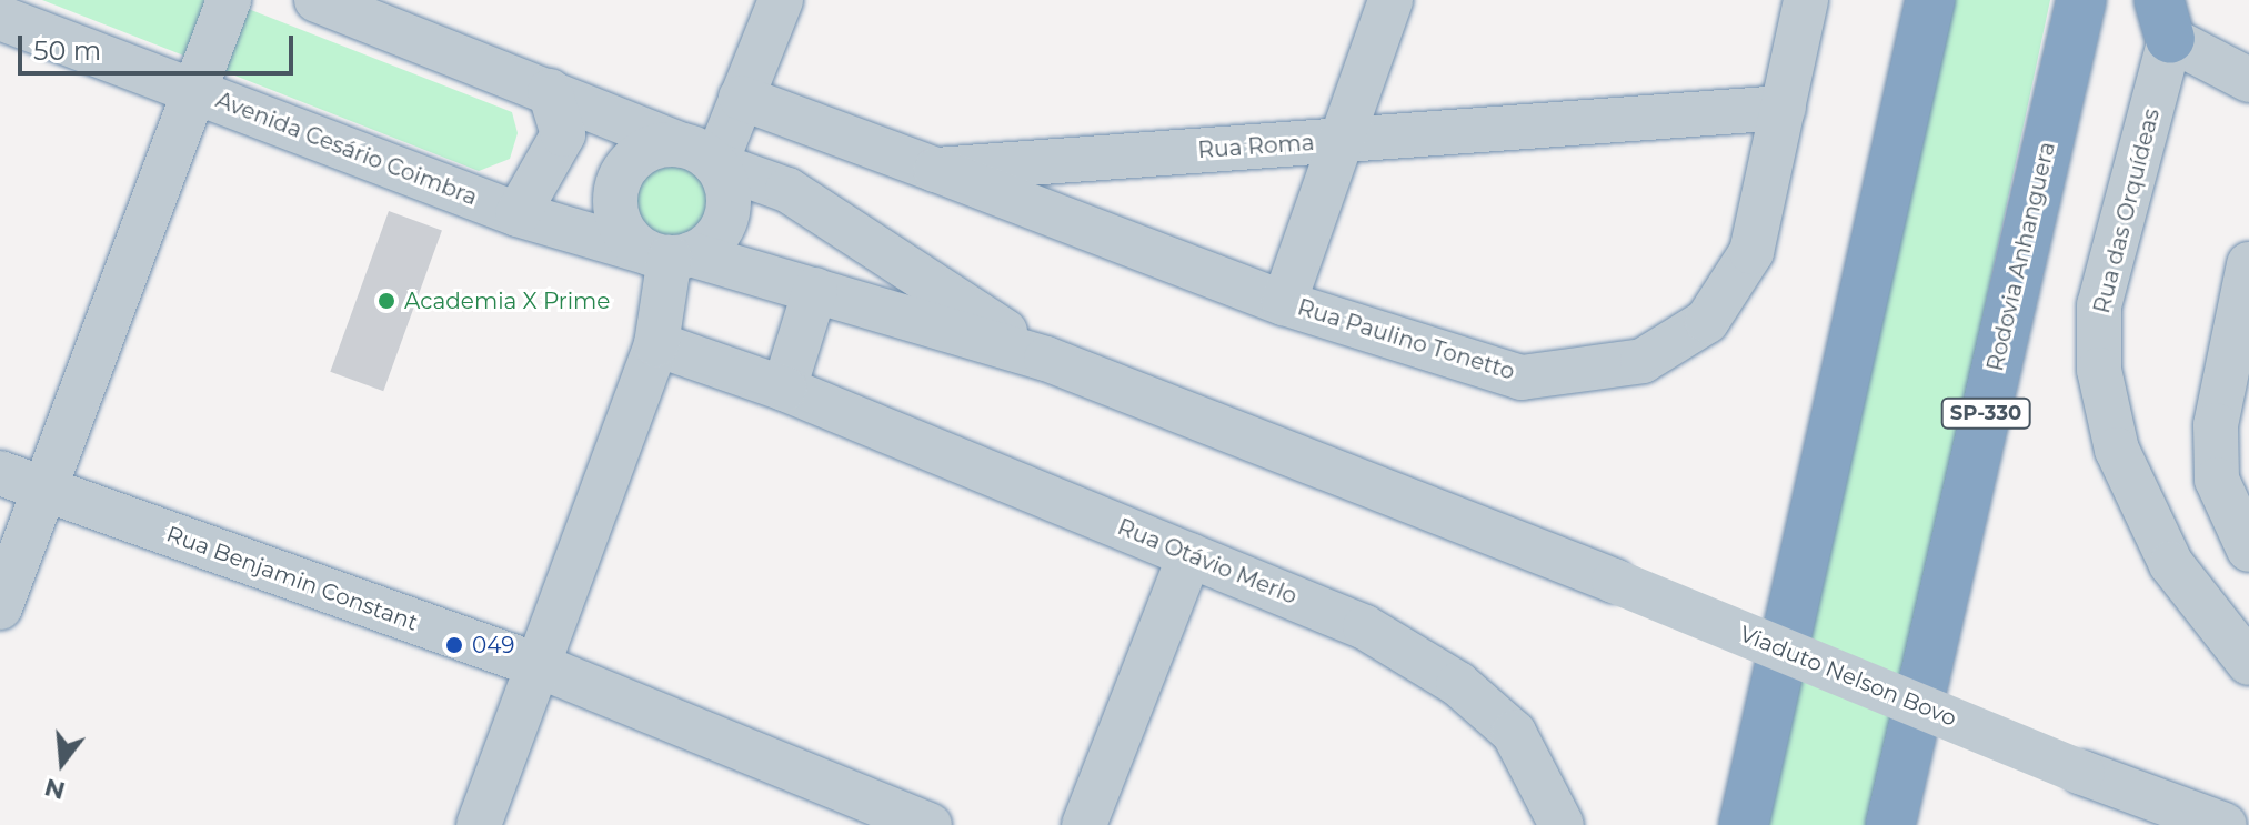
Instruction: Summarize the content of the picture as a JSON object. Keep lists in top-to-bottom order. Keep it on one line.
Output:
{"streets":{"highway":["Rodovia Anhanguera","SP-330"],"street":["Rua Roma","Avenida Cesário Coimbra","Rua das Orquídeas","Rua Paulino Tonetto","Rua Otávio Merlo","Rua Benjamin Constant","Viaduto Nelson Bovo"]},"crossings":[["Rua Roma","Rua Paulino Tonetto"],["Avenida Cesário Coimbra","Viaduto Nelson Bovo"]],"places":["Academia X Prime","049"],"scale_bar":"50 m","north":"bottom"}
